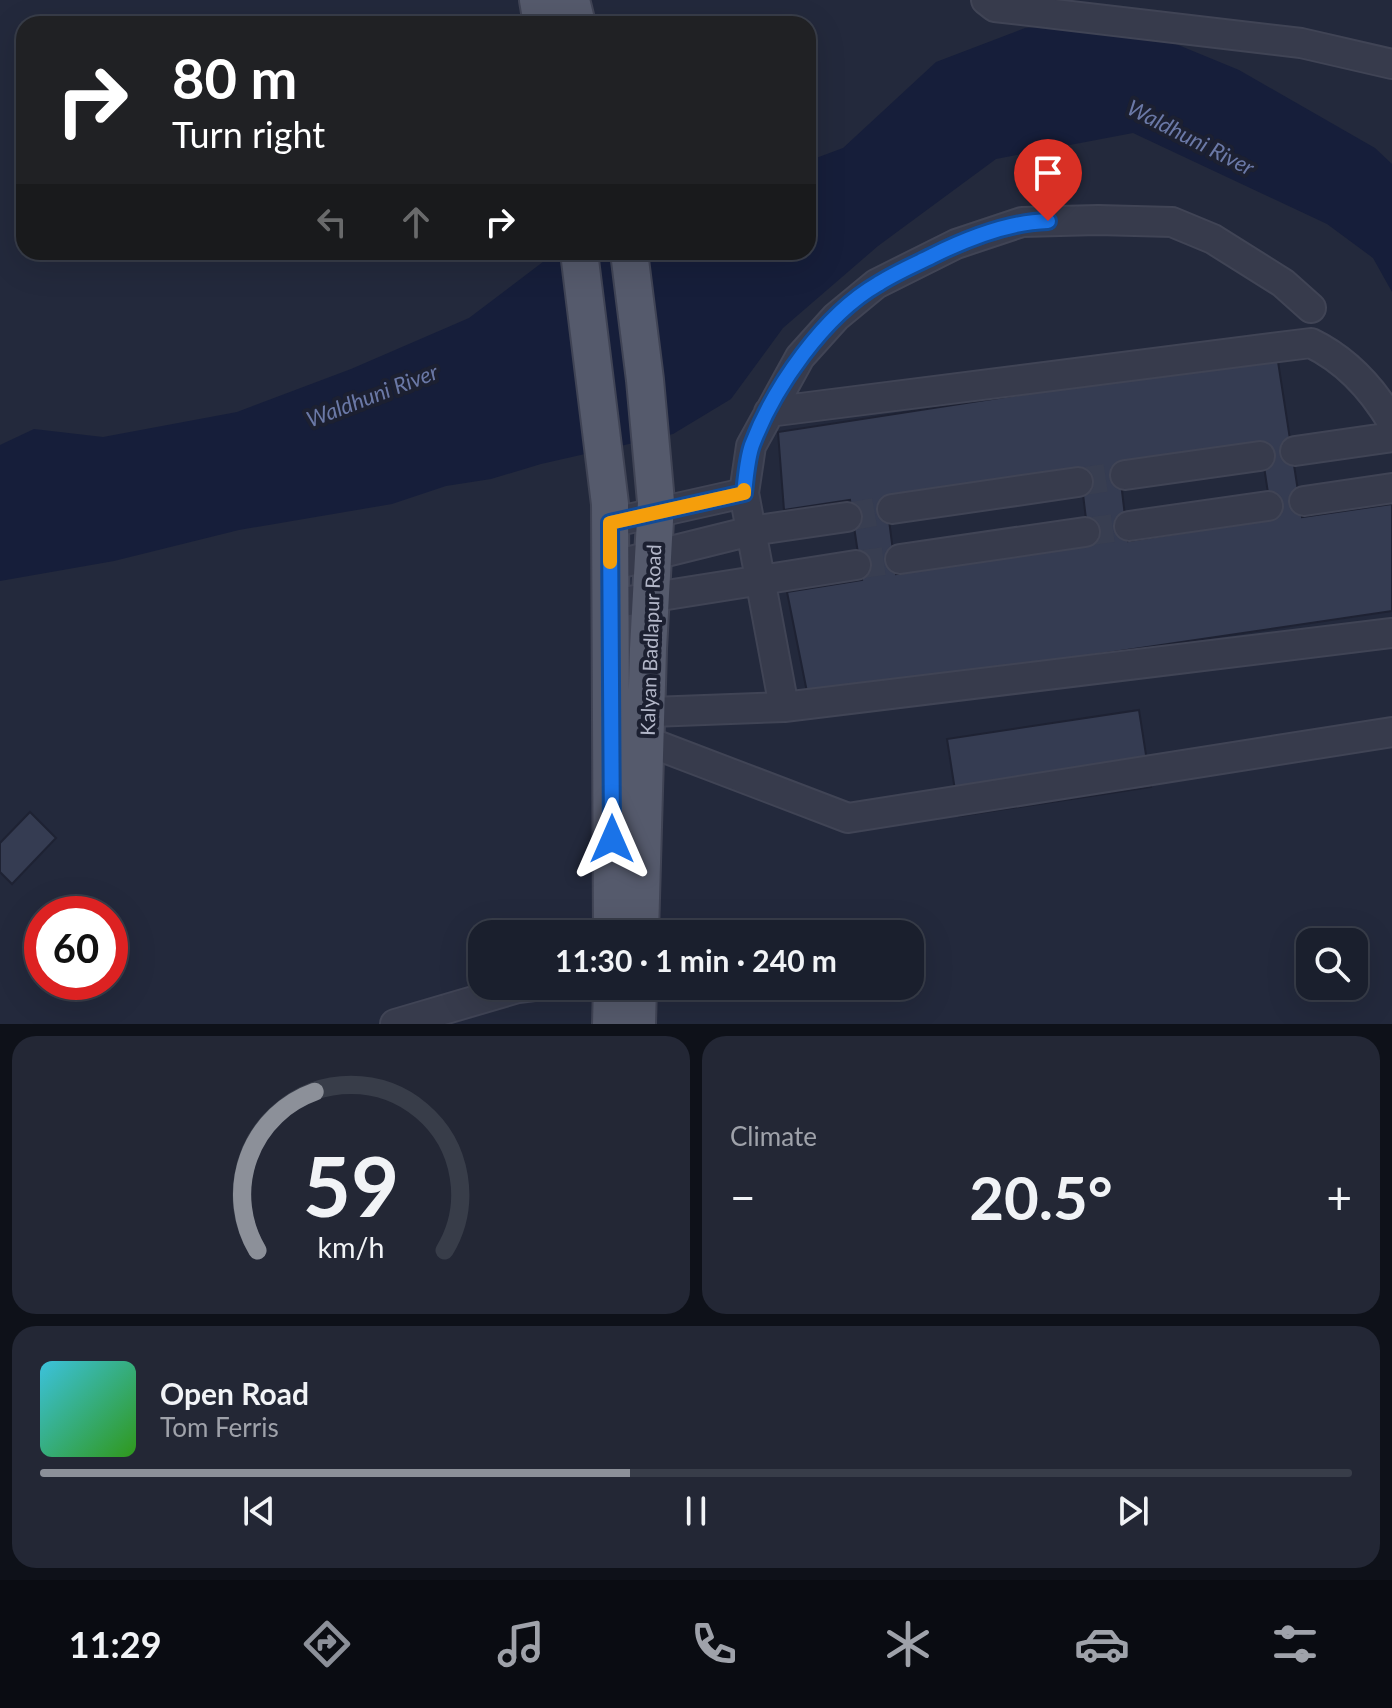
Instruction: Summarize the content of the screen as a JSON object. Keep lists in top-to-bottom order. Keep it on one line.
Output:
{"streets":{"main road":["Kalyan Badlapur Road"]},"water":["Waldhuni River"],"page":{"turn":["80 m","Turn right"],"limit":"60","trip":"11:30 · 1 min · 240 m","tile":"Climate","heat":["−","20.5°","+"],"song":["Open Road","Tom Ferris"],"tabs":"11:29","gauge":["59","km/h"]}}
